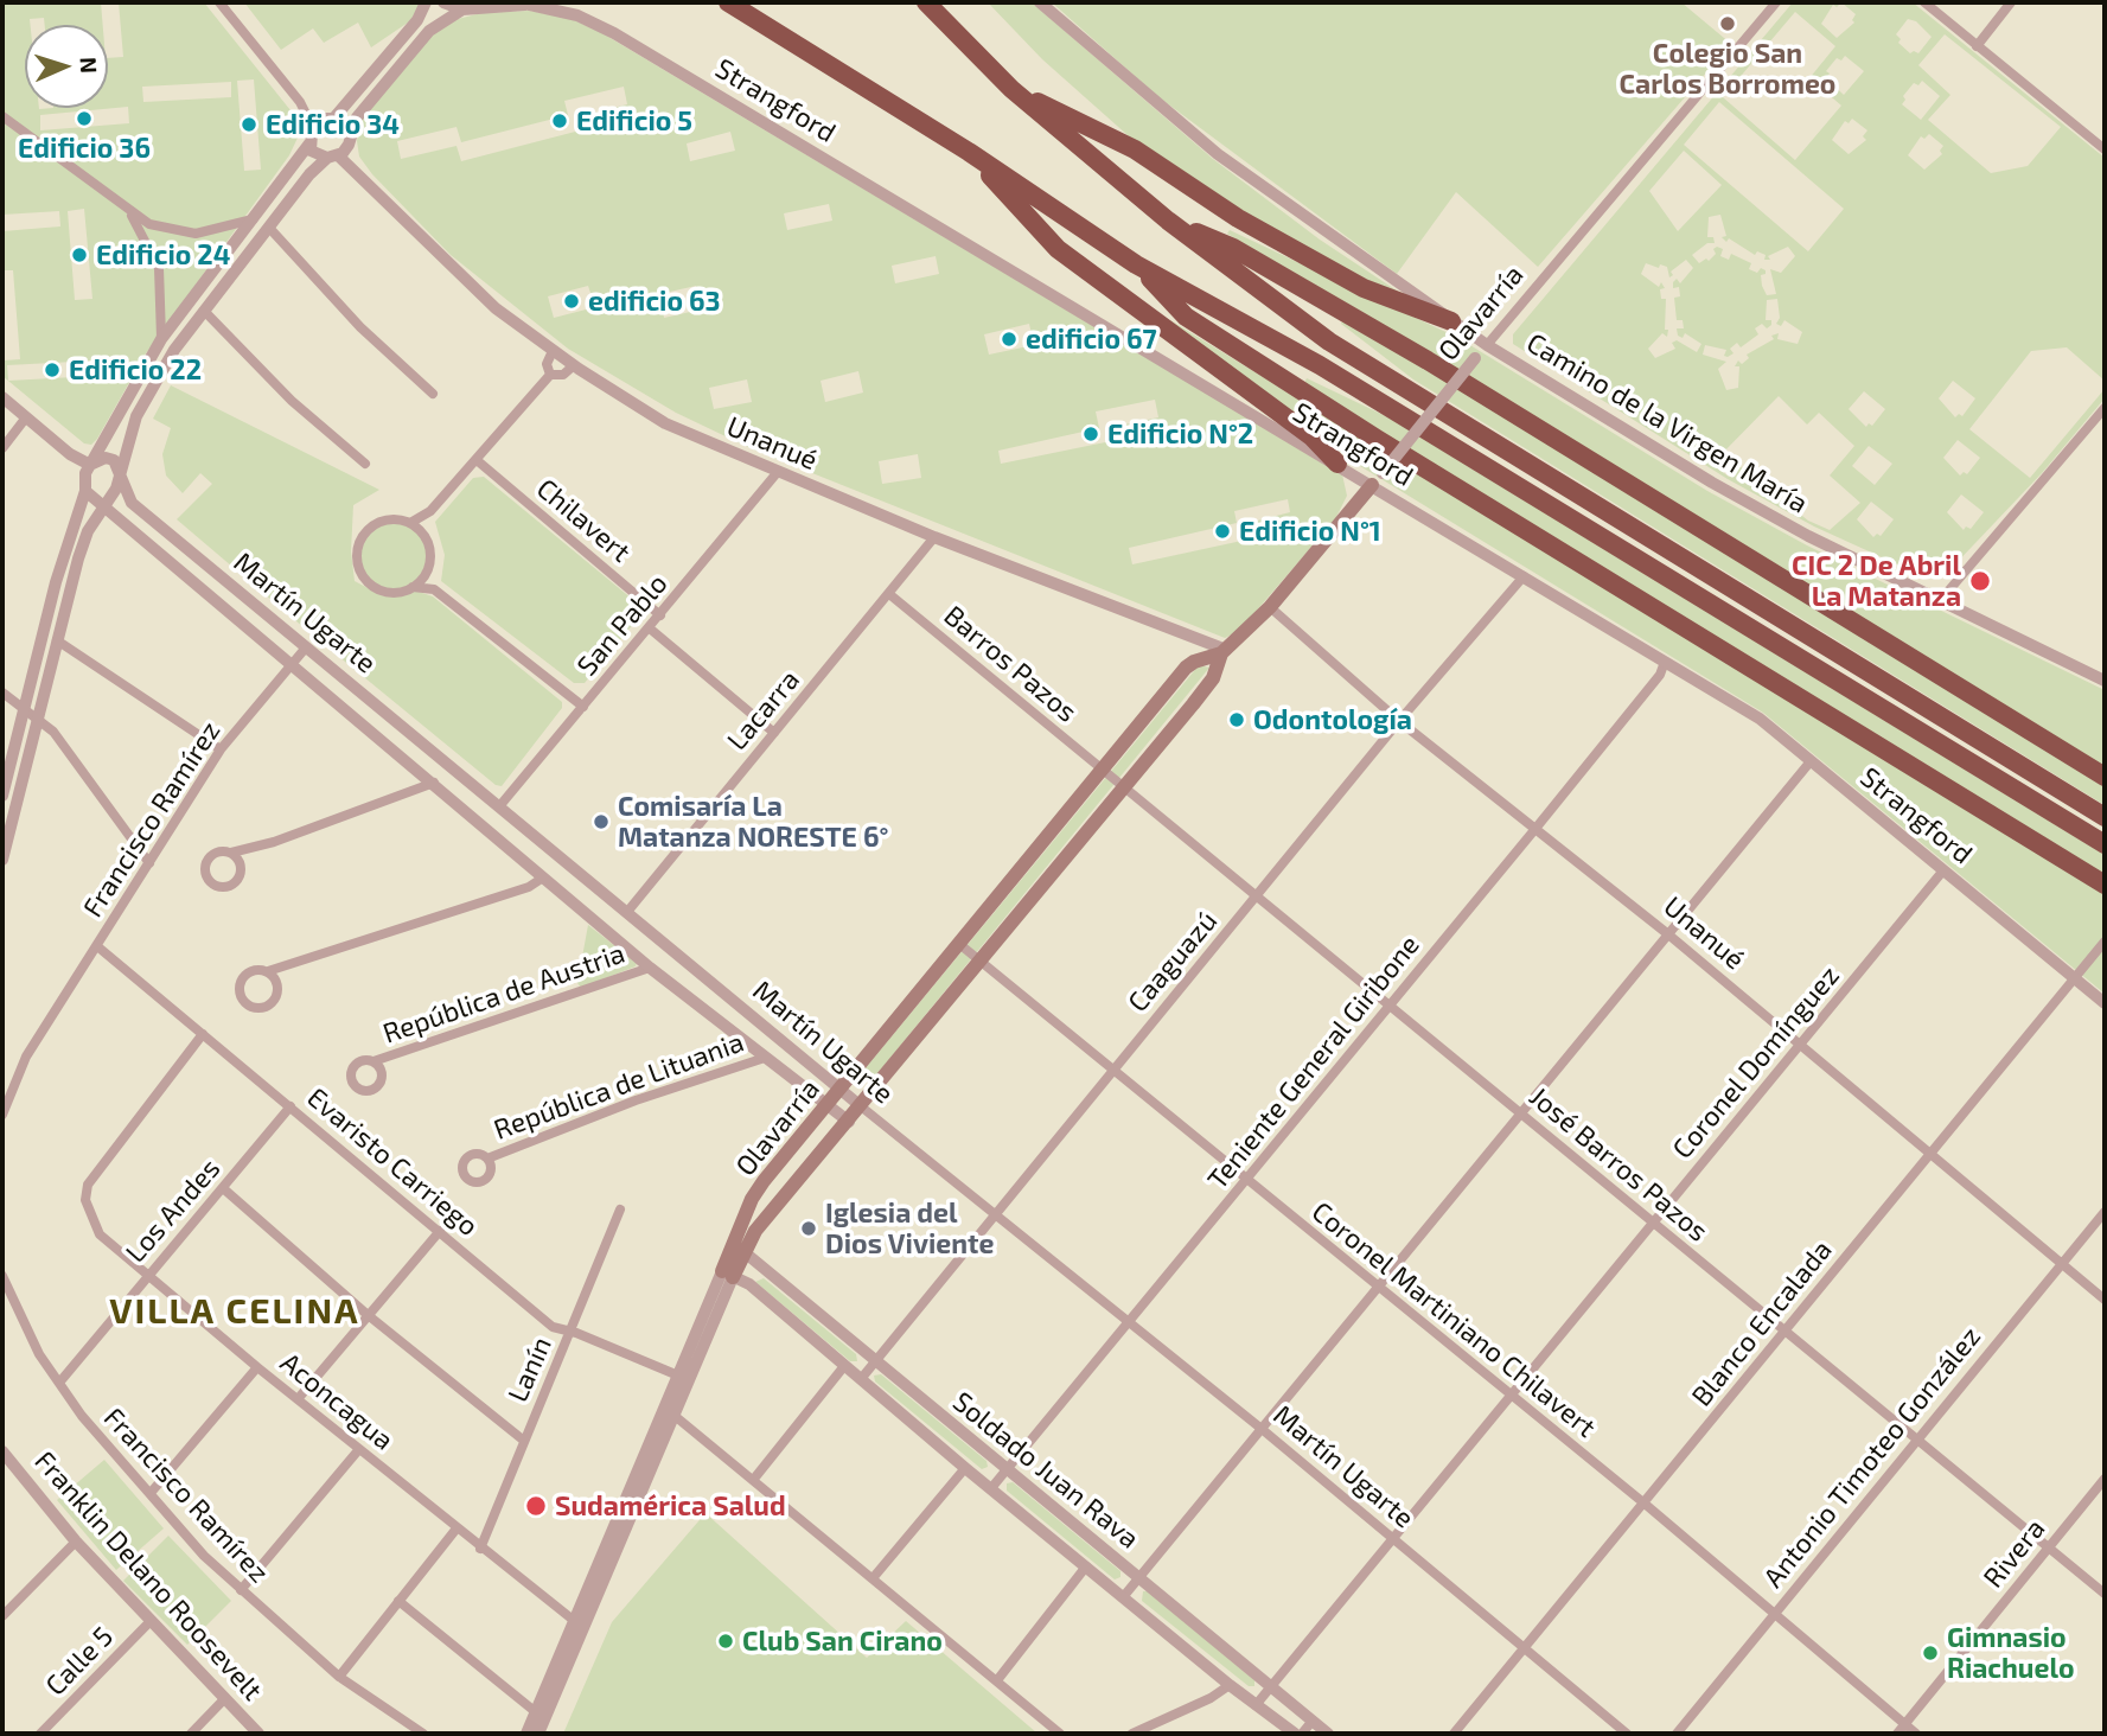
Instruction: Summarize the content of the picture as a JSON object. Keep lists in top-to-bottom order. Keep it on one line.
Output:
{"streets":{"main road":["Olavarría"],"street":["Strangford","Camino de la Virgen María","Unanué","Chilavert","Martín Ugarte","San Pablo","Barros Pazos","Lacarra","Francisco Ramírez","Caaguazú","República de Austria","Teniente General Giribone","Coronel Domínguez","República de Lituania","Evaristo Carriego","José Barros Pazos","Los Andes","Coronel Martiniano Chilavert","Blanco Encalada","Lanín","Aconcagua","Antonio Timoteo González","Soldado Juan Rava","Rivera","Franklin Delano Roosevelt","Calle 5"]},"crossings":[["Strangford","Olavarría"],["Strangford","Caaguazú"],["Strangford","Teniente General Giribone"],["Strangford","Coronel Domínguez"],["Strangford","Blanco Encalada"],["Olavarría","Camino de la Virgen María"],["Olavarría","Unanué"],["Olavarría","Martín Ugarte"],["Olavarría","Barros Pazos"],["Olavarría","Evaristo Carriego"],["Olavarría","José Barros Pazos"],["Olavarría","Coronel Martiniano Chilavert"],["Olavarría","Aconcagua"],["Olavarría","Soldado Juan Rava"],["Unanué","San Pablo"],["Unanué","Lacarra"],["Unanué","Caaguazú"],["Unanué","Teniente General Giribone"],["Unanué","Coronel Domínguez"],["Unanué","Blanco Encalada"],["Unanué","Antonio Timoteo González"],["Chilavert","San Pablo"],["Martín Ugarte","San Pablo"],["Martín Ugarte","Lacarra"],["Martín Ugarte","Francisco Ramírez"],["Martín Ugarte","Caaguazú"],["Martín Ugarte","República de Austria"],["Martín Ugarte","Teniente General Giribone"],["Martín Ugarte","Coronel Domínguez"],["Martín Ugarte","República de Lituania"],["Martín Ugarte","Blanco Encalada"],["Barros Pazos","Lacarra"],["Barros Pazos","José Barros Pazos"],["Francisco Ramírez","Evaristo Carriego"],["Francisco Ramírez","Los Andes"],["Caaguazú","José Barros Pazos"],["Caaguazú","Coronel Martiniano Chilavert"],["Caaguazú","Soldado Juan Rava"],["Teniente General Giribone","José Barros Pazos"],["Teniente General Giribone","Coronel Martiniano Chilavert"],["Teniente General Giribone","Soldado Juan Rava"],["Coronel Domínguez","José Barros Pazos"],["Coronel Domínguez","Coronel Martiniano Chilavert"],["Coronel Domínguez","Soldado Juan Rava"],["Evaristo Carriego","Los Andes"],["Evaristo Carriego","Lanín"],["Evaristo Carriego","Aconcagua"],["José Barros Pazos","Blanco Encalada"],["José Barros Pazos","Antonio Timoteo González"],["José Barros Pazos","Rivera"],["Los Andes","Aconcagua"],["Coronel Martiniano Chilavert","Blanco Encalada"],["Coronel Martiniano Chilavert","Antonio Timoteo González"],["Coronel Martiniano Chilavert","Rivera"],["Lanín","Aconcagua"],["Franklin Delano Roosevelt","Calle 5"]],"districts":["VILLA CELINA"],"places":["Colegio San Carlos Borromeo","Edificio 36","Edificio 5","Edificio 34","Edificio 24","edificio 63","edificio 67","Edificio 22","Edificio N°2","Edificio N°1","CIC 2 De Abril La Matanza","Odontología","Comisaría La Matanza NORESTE 6°","Iglesia del Dios Viviente","Sudamérica Salud","Club San Cirano","Gimnasio Riachuelo"],"north":"right"}
